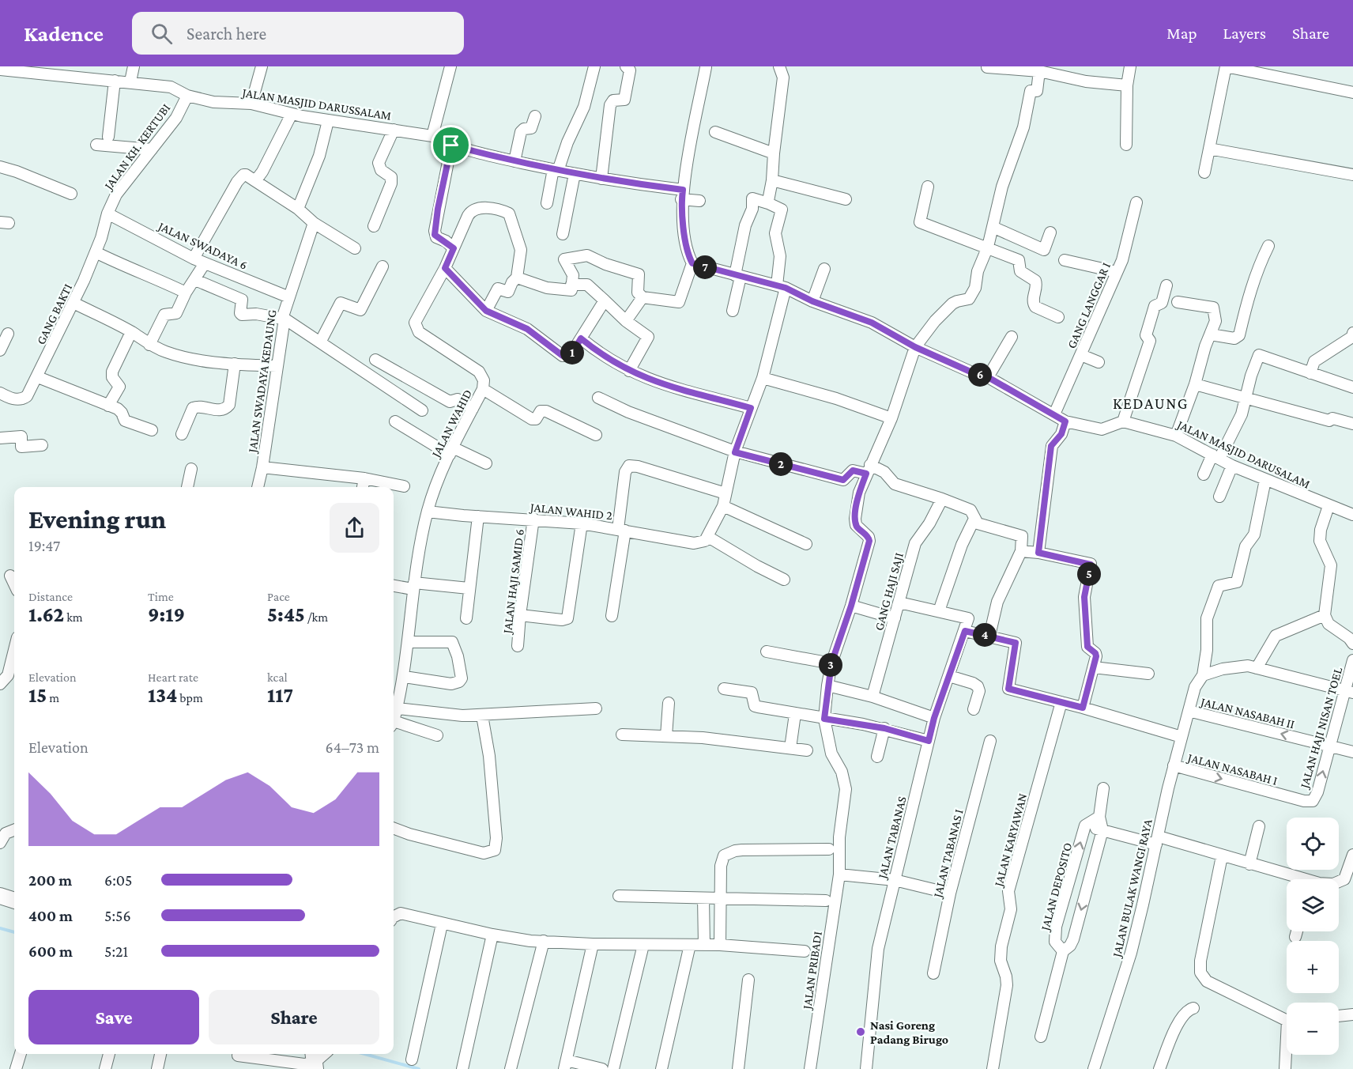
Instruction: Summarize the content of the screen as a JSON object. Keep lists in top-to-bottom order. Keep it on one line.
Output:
{"streets":{"street":["JALAN MASJID DARUSSALAM","JALAN KH. KERTUBI","JALAN SWADAYA 6","GANG LANGGAR I","GANG BAKTI","JALAN SWADAYA KEDAUNG","JALAN WAHID","JALAN MASJID DARUSALAM","JALAN WAHID 2","JALAN HAJI SAMID 6","GANG HAJI SAJI","JALAN NASABAH II","JALAN HAJI NISAN TOEL","JALAN NASABAH I","JALAN TABANAS","JALAN KARYAWAN","JALAN TABANAS I","JALAN DEPOSITO","JALAN BULAK WANGI RAYA","JALAN PRIBADI"]},"crossings":[["JALAN MASJID DARUSSALAM","JALAN KH. KERTUBI"],["JALAN KH. KERTUBI","JALAN SWADAYA 6"],["JALAN KH. KERTUBI","GANG BAKTI"],["JALAN SWADAYA 6","GANG BAKTI"],["JALAN SWADAYA 6","JALAN SWADAYA KEDAUNG"],["JALAN WAHID","JALAN WAHID 2"],["JALAN MASJID DARUSALAM","JALAN BULAK WANGI RAYA"],["JALAN WAHID 2","JALAN HAJI SAMID 6"],["GANG HAJI SAJI","JALAN TABANAS"],["JALAN NASABAH II","JALAN HAJI NISAN TOEL"],["JALAN NASABAH II","JALAN BULAK WANGI RAYA"],["JALAN HAJI NISAN TOEL","JALAN NASABAH I"],["JALAN NASABAH I","JALAN BULAK WANGI RAYA"]],"one_way":["JALAN HAJI NISAN TOEL"],"districts":["KEDAUNG"],"places":["Nasi Goreng Padang Birugo"],"page":{"header":"Kadence","search":"Search here","nav":["Map","Layers","Share"],"pins":["7","1","6","2","5","4","3"],"heading":["Evening run","19:47"],"stats":[["Distance","1.62 km"],["Time","9:19"],["Pace","5:45 /km"],["Elevation","15 m"],["Heart rate","134 bpm"],["kcal","117"]],"chart":["Elevation","64–73 m"],"map_buttons":["+","−"],"list":[{"name":"200 m","note":"6:05"},{"name":"400 m","note":"5:56"},{"name":"600 m","note":"5:21"}],"buttons":["Save","Share"]}}
